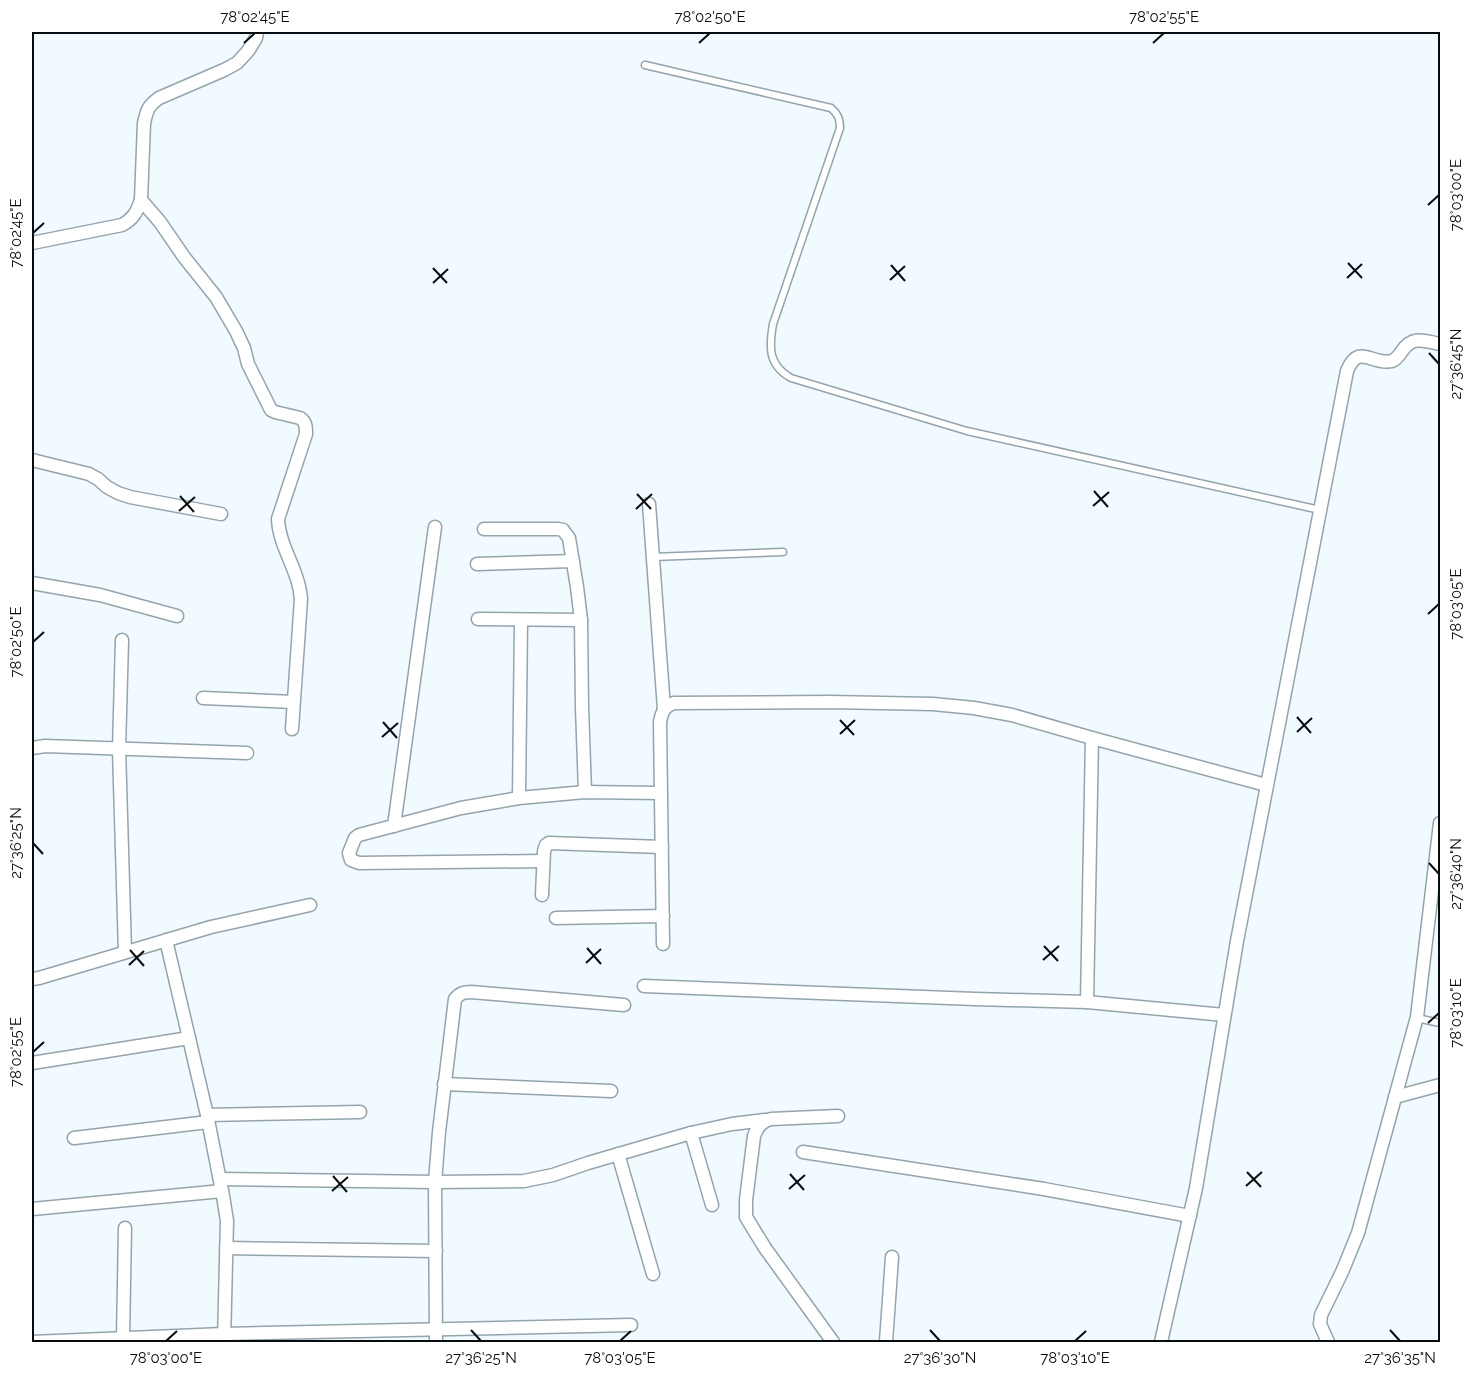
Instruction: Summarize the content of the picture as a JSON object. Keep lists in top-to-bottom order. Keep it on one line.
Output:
{"coordinates":["78°02'45\"E","78°02'50\"E","78°02'55\"E","78°03'00\"E","27°36'45\"N","78°03'05\"E","27°36'25\"N","27°36'40\"N","78°03'10\"E","27°36'30\"N","27°36'35\"N"]}
